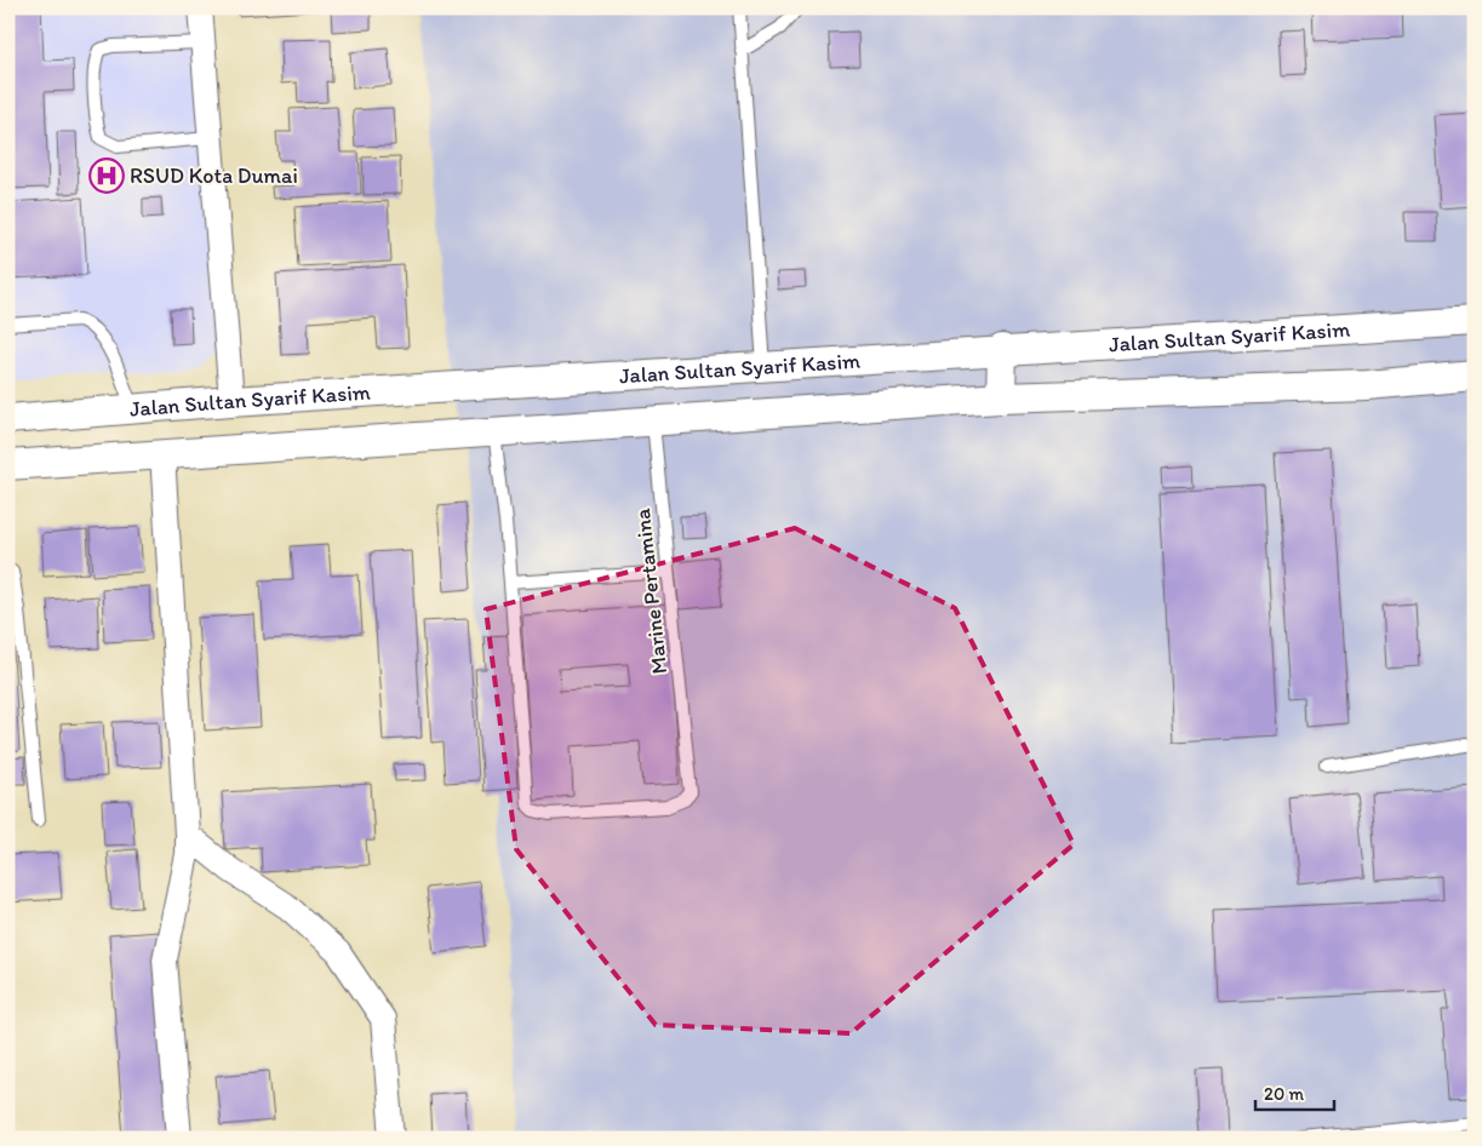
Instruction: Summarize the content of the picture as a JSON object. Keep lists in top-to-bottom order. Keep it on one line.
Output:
{"streets":{"street":["Jalan Sultan Syarif Kasim"],"lane":["Marine Pertamina"]},"places":{"hospital":["RSUD Kota Dumai"]},"scale_bar":"20 m"}
